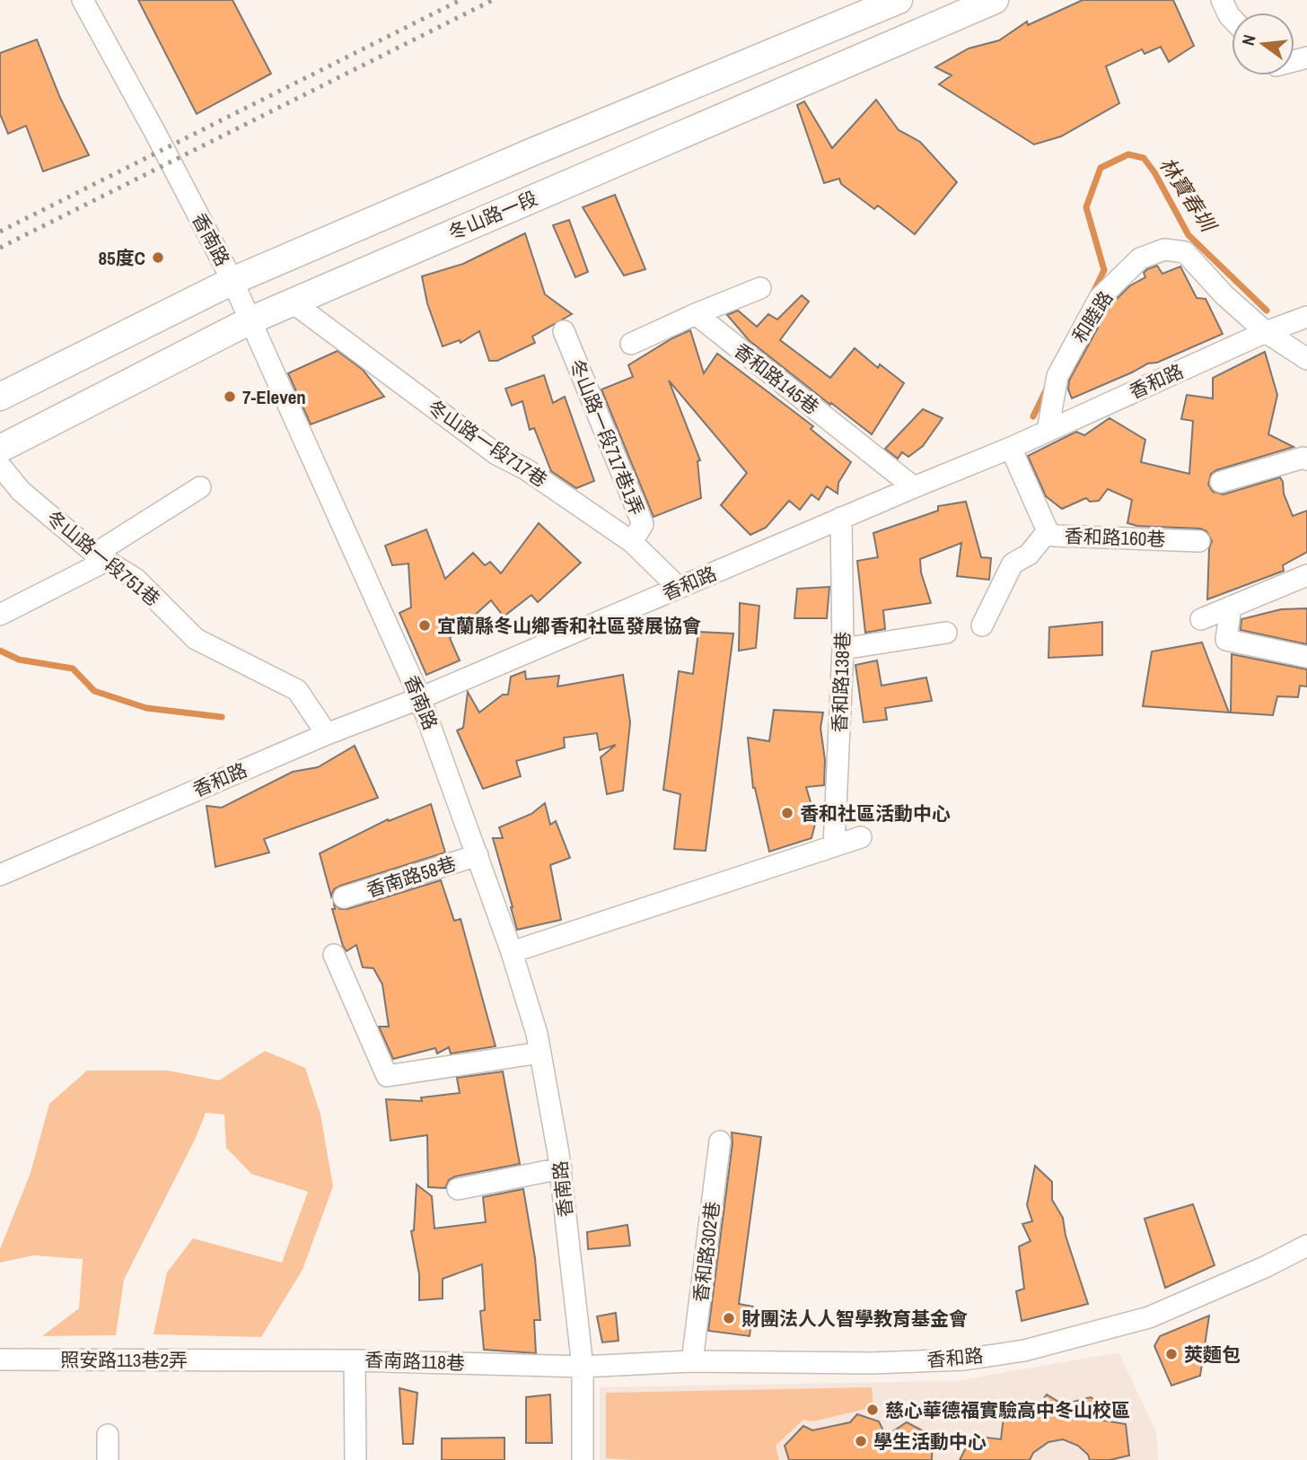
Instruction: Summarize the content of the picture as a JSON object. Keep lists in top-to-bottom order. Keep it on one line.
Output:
{"streets":{"main road":["冬山路一段"],"street":["香南路","和睦路","香和路145巷","香和路","冬山路一段717巷1弄","冬山路一段717巷","香和路160巷","冬山路一段751巷","香和路138巷","香南路58巷","香和路302巷","照安路113巷2弄","香南路118巷"]},"crossings":[["冬山路一段","香南路"],["冬山路一段","冬山路一段717巷"],["香南路","香和路"],["香南路","香南路58巷"],["香南路","香南路118巷"],["和睦路","香和路"],["香和路145巷","香和路"],["香和路","冬山路一段717巷"],["香和路","香和路160巷"],["香和路","冬山路一段751巷"],["香和路","香和路138巷"],["香和路","香和路302巷"],["香和路","香南路118巷"],["冬山路一段717巷1弄","冬山路一段717巷"],["照安路113巷2弄","香南路118巷"]],"water":["林寶春圳"],"places":["85度C","7-Eleven","宜蘭縣冬山鄉香和社區發展協會","香和社區活動中心","財團法人人智學教育基金會","莢麵包","慈心華德福實驗高中冬山校區","學生活動中心"],"north":"left"}
